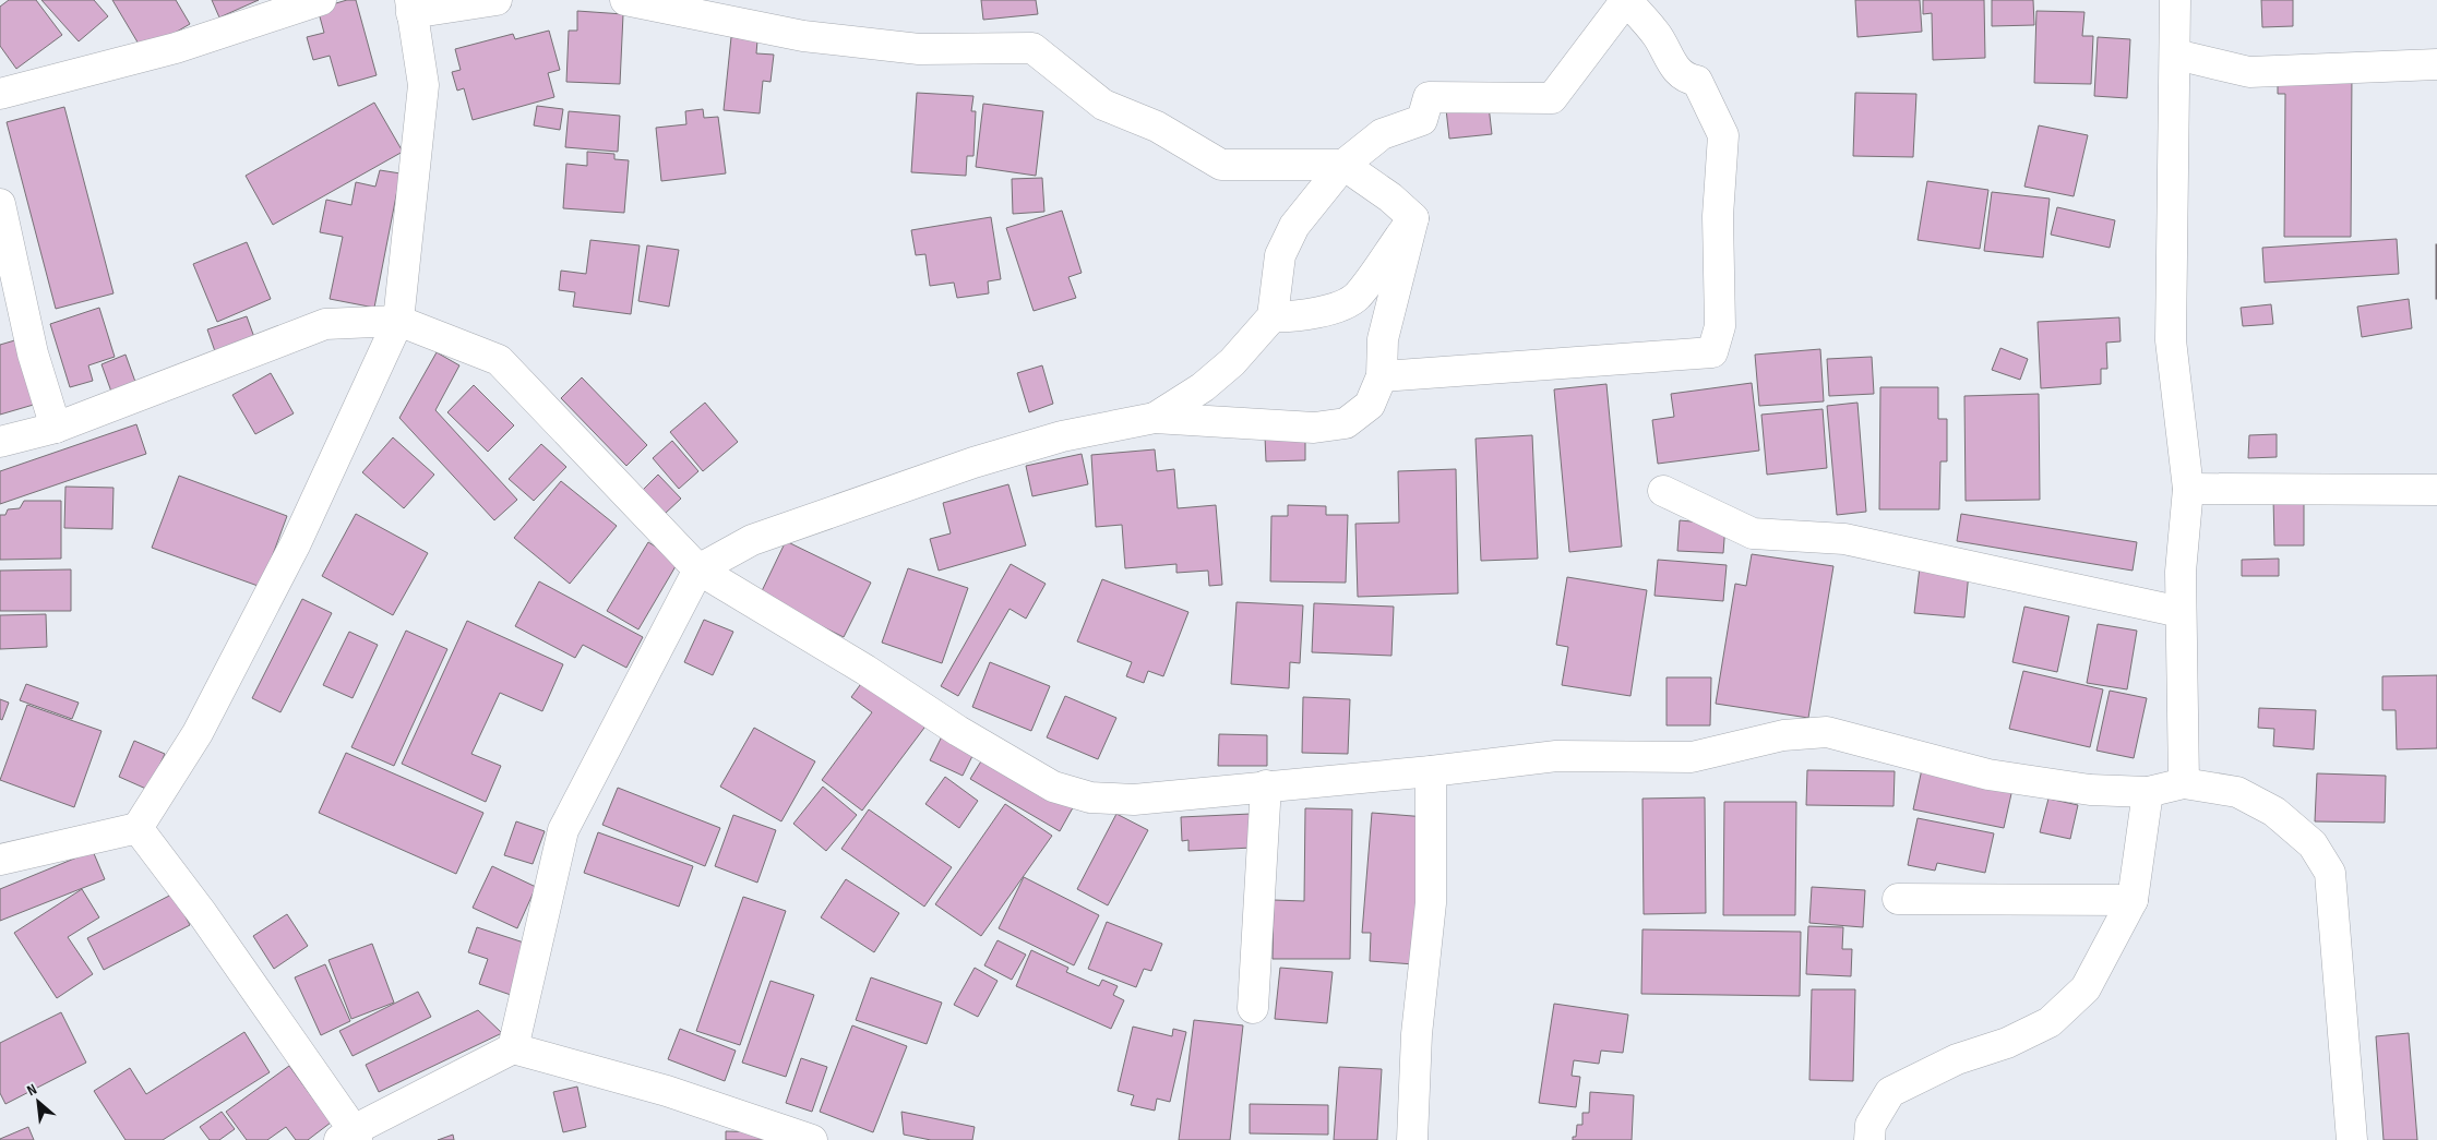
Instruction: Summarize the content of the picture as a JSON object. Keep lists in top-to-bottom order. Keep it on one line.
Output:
{"north":"top left"}
